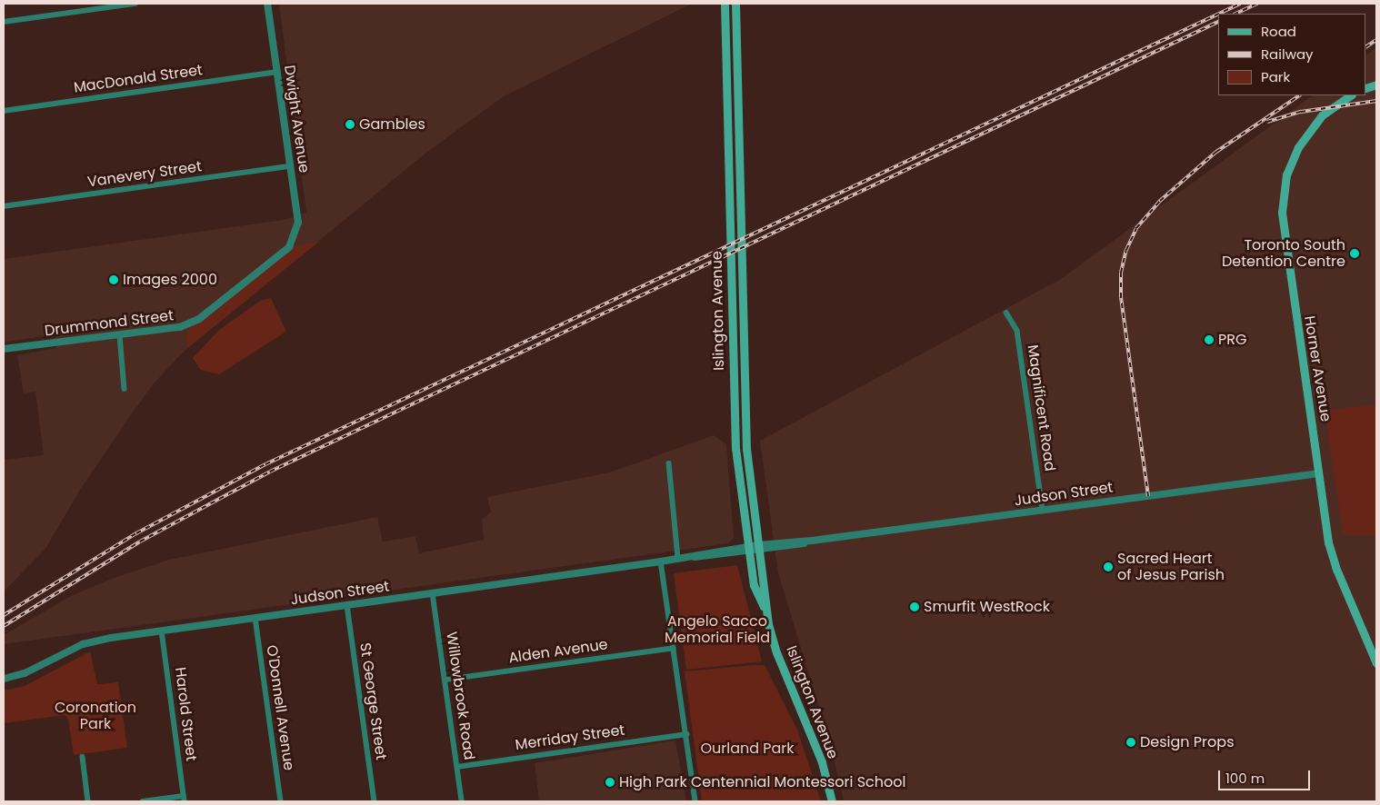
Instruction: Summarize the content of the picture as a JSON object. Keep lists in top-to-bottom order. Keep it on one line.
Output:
{"streets":{"main road":["Islington Avenue","Horner Avenue"],"street":["MacDonald Street","Dwight Avenue","Vanevery Street","Drummond Street","Magnificent Road","Judson Street","Alden Avenue","Willowbrook Road","St George Street","O'Donnell Avenue","Harold Street","Merriday Street"]},"crossings":[["MacDonald Street","Dwight Avenue"],["Dwight Avenue","Vanevery Street"],["Dwight Avenue","Drummond Street"],["Islington Avenue","Judson Street"],["Horner Avenue","Judson Street"],["Magnificent Road","Judson Street"],["Judson Street","Willowbrook Road"],["Judson Street","St George Street"],["Judson Street","O'Donnell Avenue"],["Judson Street","Harold Street"],["Alden Avenue","Willowbrook Road"],["Willowbrook Road","Merriday Street"]],"parks":["Angelo Sacco Memorial Field","Coronation Park","Ourland Park"],"places":["Gambles","Toronto South Detention Centre","Images 2000","PRG","Sacred Heart of Jesus Parish","Smurfit WestRock","Design Props","High Park Centennial Montessori School"],"legend":["Road","Railway","Park"],"scale_bar":"100 m"}
